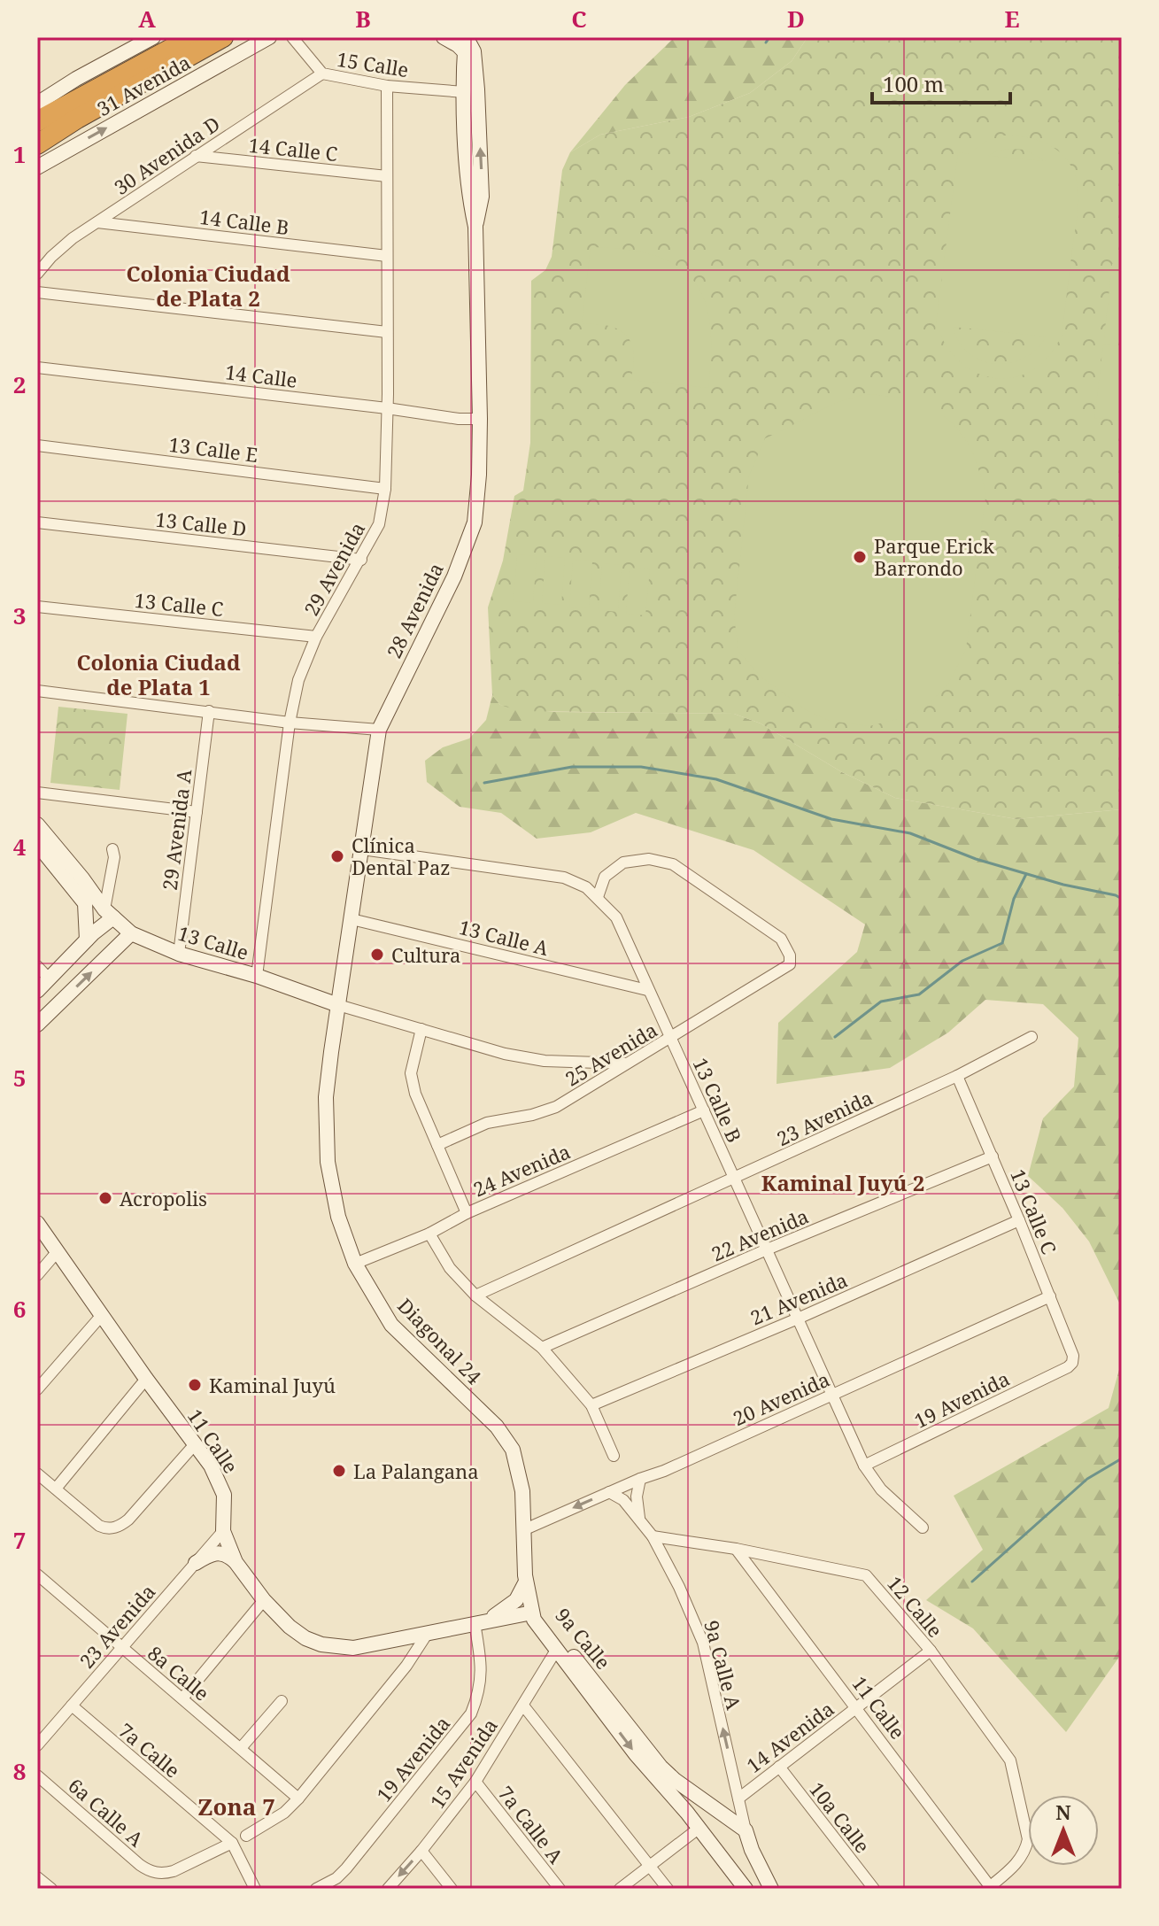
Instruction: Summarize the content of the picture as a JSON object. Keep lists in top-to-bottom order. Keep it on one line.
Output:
{"streets":{"main road":["31 Avenida","28 Avenida","13 Calle","Diagonal 24","11 Calle","9a Calle"],"street":["15 Calle","14 Calle C","30 Avenida D","14 Calle B","14 Calle","13 Calle E","13 Calle D","29 Avenida","13 Calle C","29 Avenida A","13 Calle A","25 Avenida","13 Calle B","23 Avenida","24 Avenida","22 Avenida","21 Avenida","20 Avenida","19 Avenida","12 Calle","9a Calle A","8a Calle","14 Avenida","7a Calle","15 Avenida","6a Calle A","10a Calle","7a Calle A"]},"crossings":[["15 Calle","30 Avenida D"],["15 Calle","29 Avenida"],["15 Calle","28 Avenida"],["14 Calle C","30 Avenida D"],["14 Calle C","29 Avenida"],["30 Avenida D","14 Calle B"],["14 Calle B","29 Avenida"],["14 Calle","29 Avenida"],["14 Calle","28 Avenida"],["13 Calle E","29 Avenida"],["13 Calle D","29 Avenida"],["29 Avenida","13 Calle C"],["29 Avenida","13 Calle"],["13 Calle C","23 Avenida"],["13 Calle C","22 Avenida"],["13 Calle C","21 Avenida"],["13 Calle C","20 Avenida"],["13 Calle C","19 Avenida"],["28 Avenida","13 Calle A"],["28 Avenida","13 Calle"],["28 Avenida","13 Calle B"],["28 Avenida","Diagonal 24"],["29 Avenida A","13 Calle"],["13 Calle A","13 Calle B"],["13 Calle","25 Avenida"],["13 Calle","Diagonal 24"],["25 Avenida","13 Calle B"],["13 Calle B","23 Avenida"],["13 Calle B","24 Avenida"],["13 Calle B","22 Avenida"],["13 Calle B","21 Avenida"],["13 Calle B","20 Avenida"],["13 Calle B","19 Avenida"],["23 Avenida","11 Calle"],["23 Avenida","8a Calle"],["23 Avenida","7a Calle"],["24 Avenida","Diagonal 24"],["Diagonal 24","20 Avenida"],["Diagonal 24","11 Calle"],["Diagonal 24","9a Calle"],["20 Avenida","9a Calle A"],["19 Avenida","11 Calle"],["11 Calle","12 Calle"],["11 Calle","9a Calle"],["11 Calle","14 Avenida"],["12 Calle","9a Calle A"],["12 Calle","14 Avenida"],["9a Calle","9a Calle A"],["9a Calle","15 Avenida"],["9a Calle A","14 Avenida"],["14 Avenida","10a Calle"],["7a Calle","6a Calle A"],["15 Avenida","7a Calle A"]],"one_way":["9a Calle A"],"districts":["Colonia Ciudad de Plata 2","Colonia Ciudad de Plata 1","Kaminal Juyú 2","Zona 7"],"places":["Parque Erick Barrondo","Clínica Dental Paz","Cultura","Acropolis","Kaminal Juyú","La Palangana"],"scale_bar":"100 m","north":"top","grid":{"columns":["A","B","C","D","E"],"rows":["1","2","3","4","5","6","7","8"]}}
